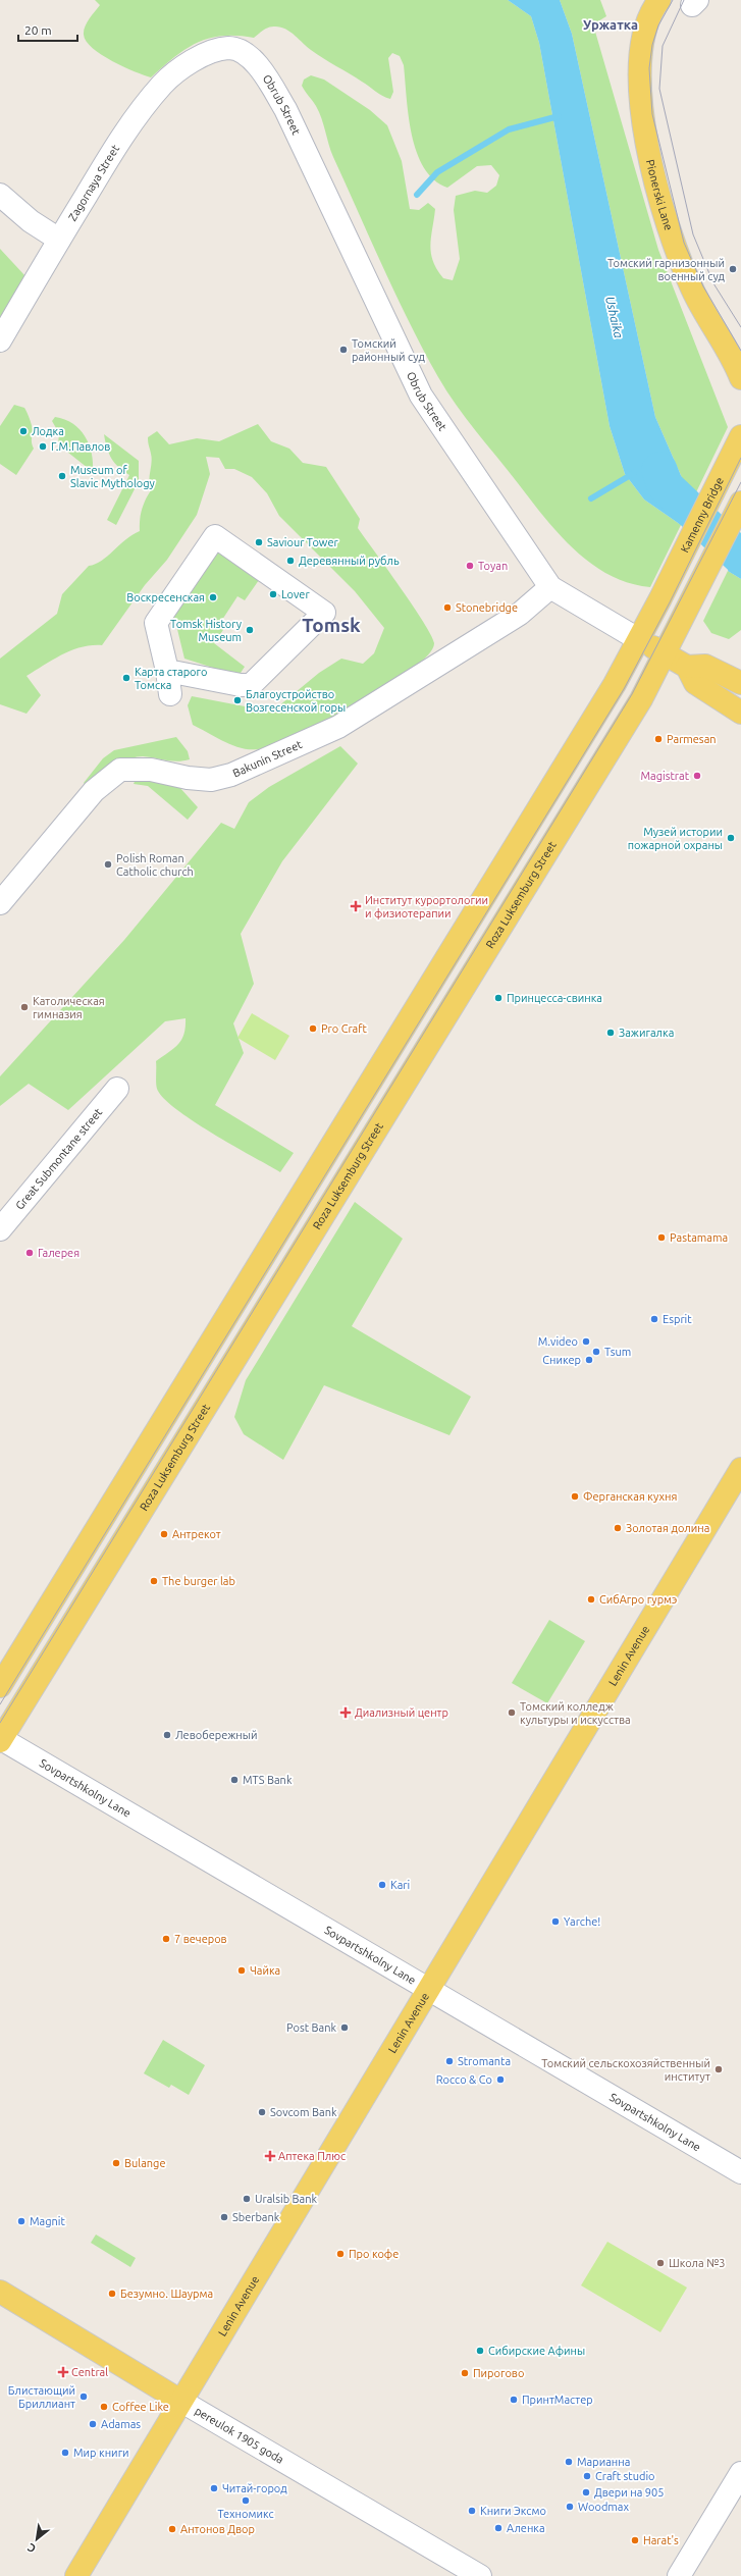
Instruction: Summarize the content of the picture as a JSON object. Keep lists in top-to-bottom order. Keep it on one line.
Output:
{"streets":{"main road":["Pionerski Lane","Kamenny Bridge","Roza Luksemburg Street","Lenin Avenue","pereulok 1905 goda"],"street":["Obrub Street","Zagornaya Street","Bakunin Street","Great Submontane street","Sovpartshkolny Lane"]},"crossings":[["Obrub Street","Zagornaya Street"],["Obrub Street","Kamenny Bridge"],["Obrub Street","Bakunin Street"],["Roza Luksemburg Street","Sovpartshkolny Lane"],["Lenin Avenue","Sovpartshkolny Lane"],["Lenin Avenue","pereulok 1905 goda"]],"districts":["Уржатка","Tomsk"],"water":["Ushaika"],"places":{"other":["Томский гарнизонный военный суд","Томский районный суд","Лодка","Г.М.Павлов","Museum of Slavic Mythology","Saviour Tower","Деревянный рубль","Toyan","Lover","Воскресенская","Stonebridge","Tomsk History Museum","Карта старого Томска","Благоустройство Возгесенской горы","Parmesan","Magistrat","Музей истории пожарной охраны","Polish Roman Catholic church","Принцесса-свинка","Католическая гимназия","Pro Craft","Зажигалка","Pastamama","Галерея","Esprit","M.video","Tsum","Сникер","Ферганская кухня","Золотая долина","Антрекот","The burger lab","СибАгро гурмэ","Томский колледж культуры и искусства","Левобережный","MTS Bank","Kari","Yarche!","7 вечеров","Чайка","Post Bank","Stromanta","Томский сельскохозяйственный институт","Rocco & Co","Sovcom Bank","Bulange","Uralsib Bank","Sberbank","Magnit","Про кофе","Школа №3","Безумно. Шаурма","Сибирские Афины","Пирогово","Блистающий Бриллиант","ПринтМастер","Coffee Like","Adamas","Мир книги","Марианна","Craft studio","Читай-город","Двери на 905","Техномикс","Woodmax","Книги Эксмо","Аленка","Антонов Двор","Harat's"],"health":["Институт курортологии и физиотерапии","Диализный центр","Аптека Плюс","Central"]},"scale_bar":"20 m","north":"bottom left"}
